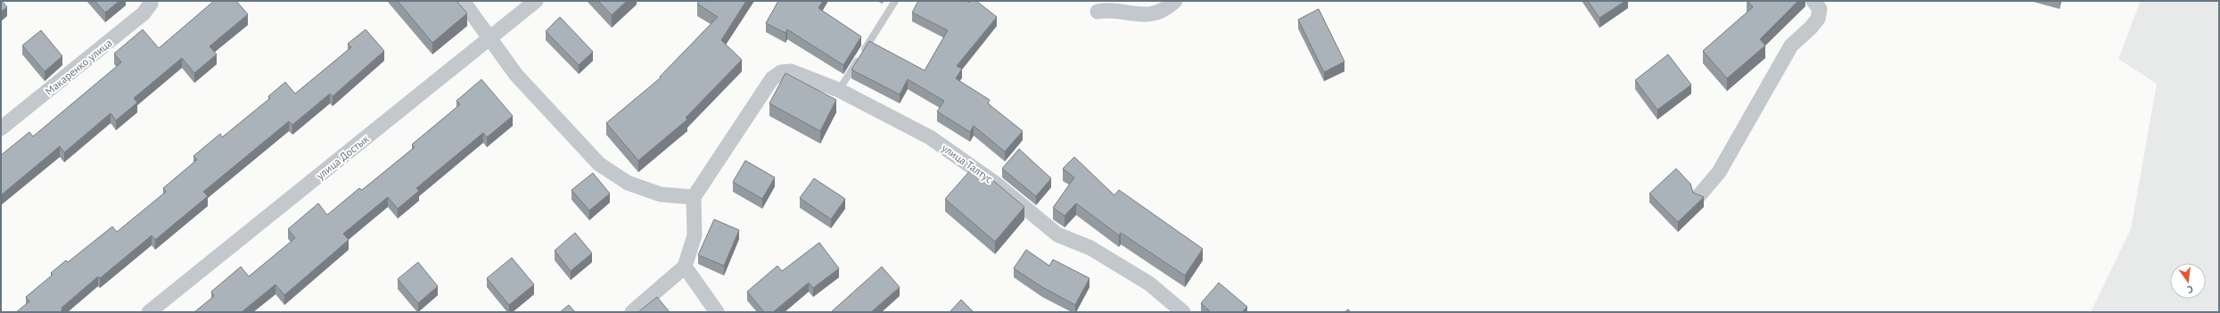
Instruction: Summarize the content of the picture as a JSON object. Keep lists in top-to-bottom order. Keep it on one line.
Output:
{"streets":{"street":["Макаренко улица","улица Достык","улица Талтус"]},"north":"bottom"}
